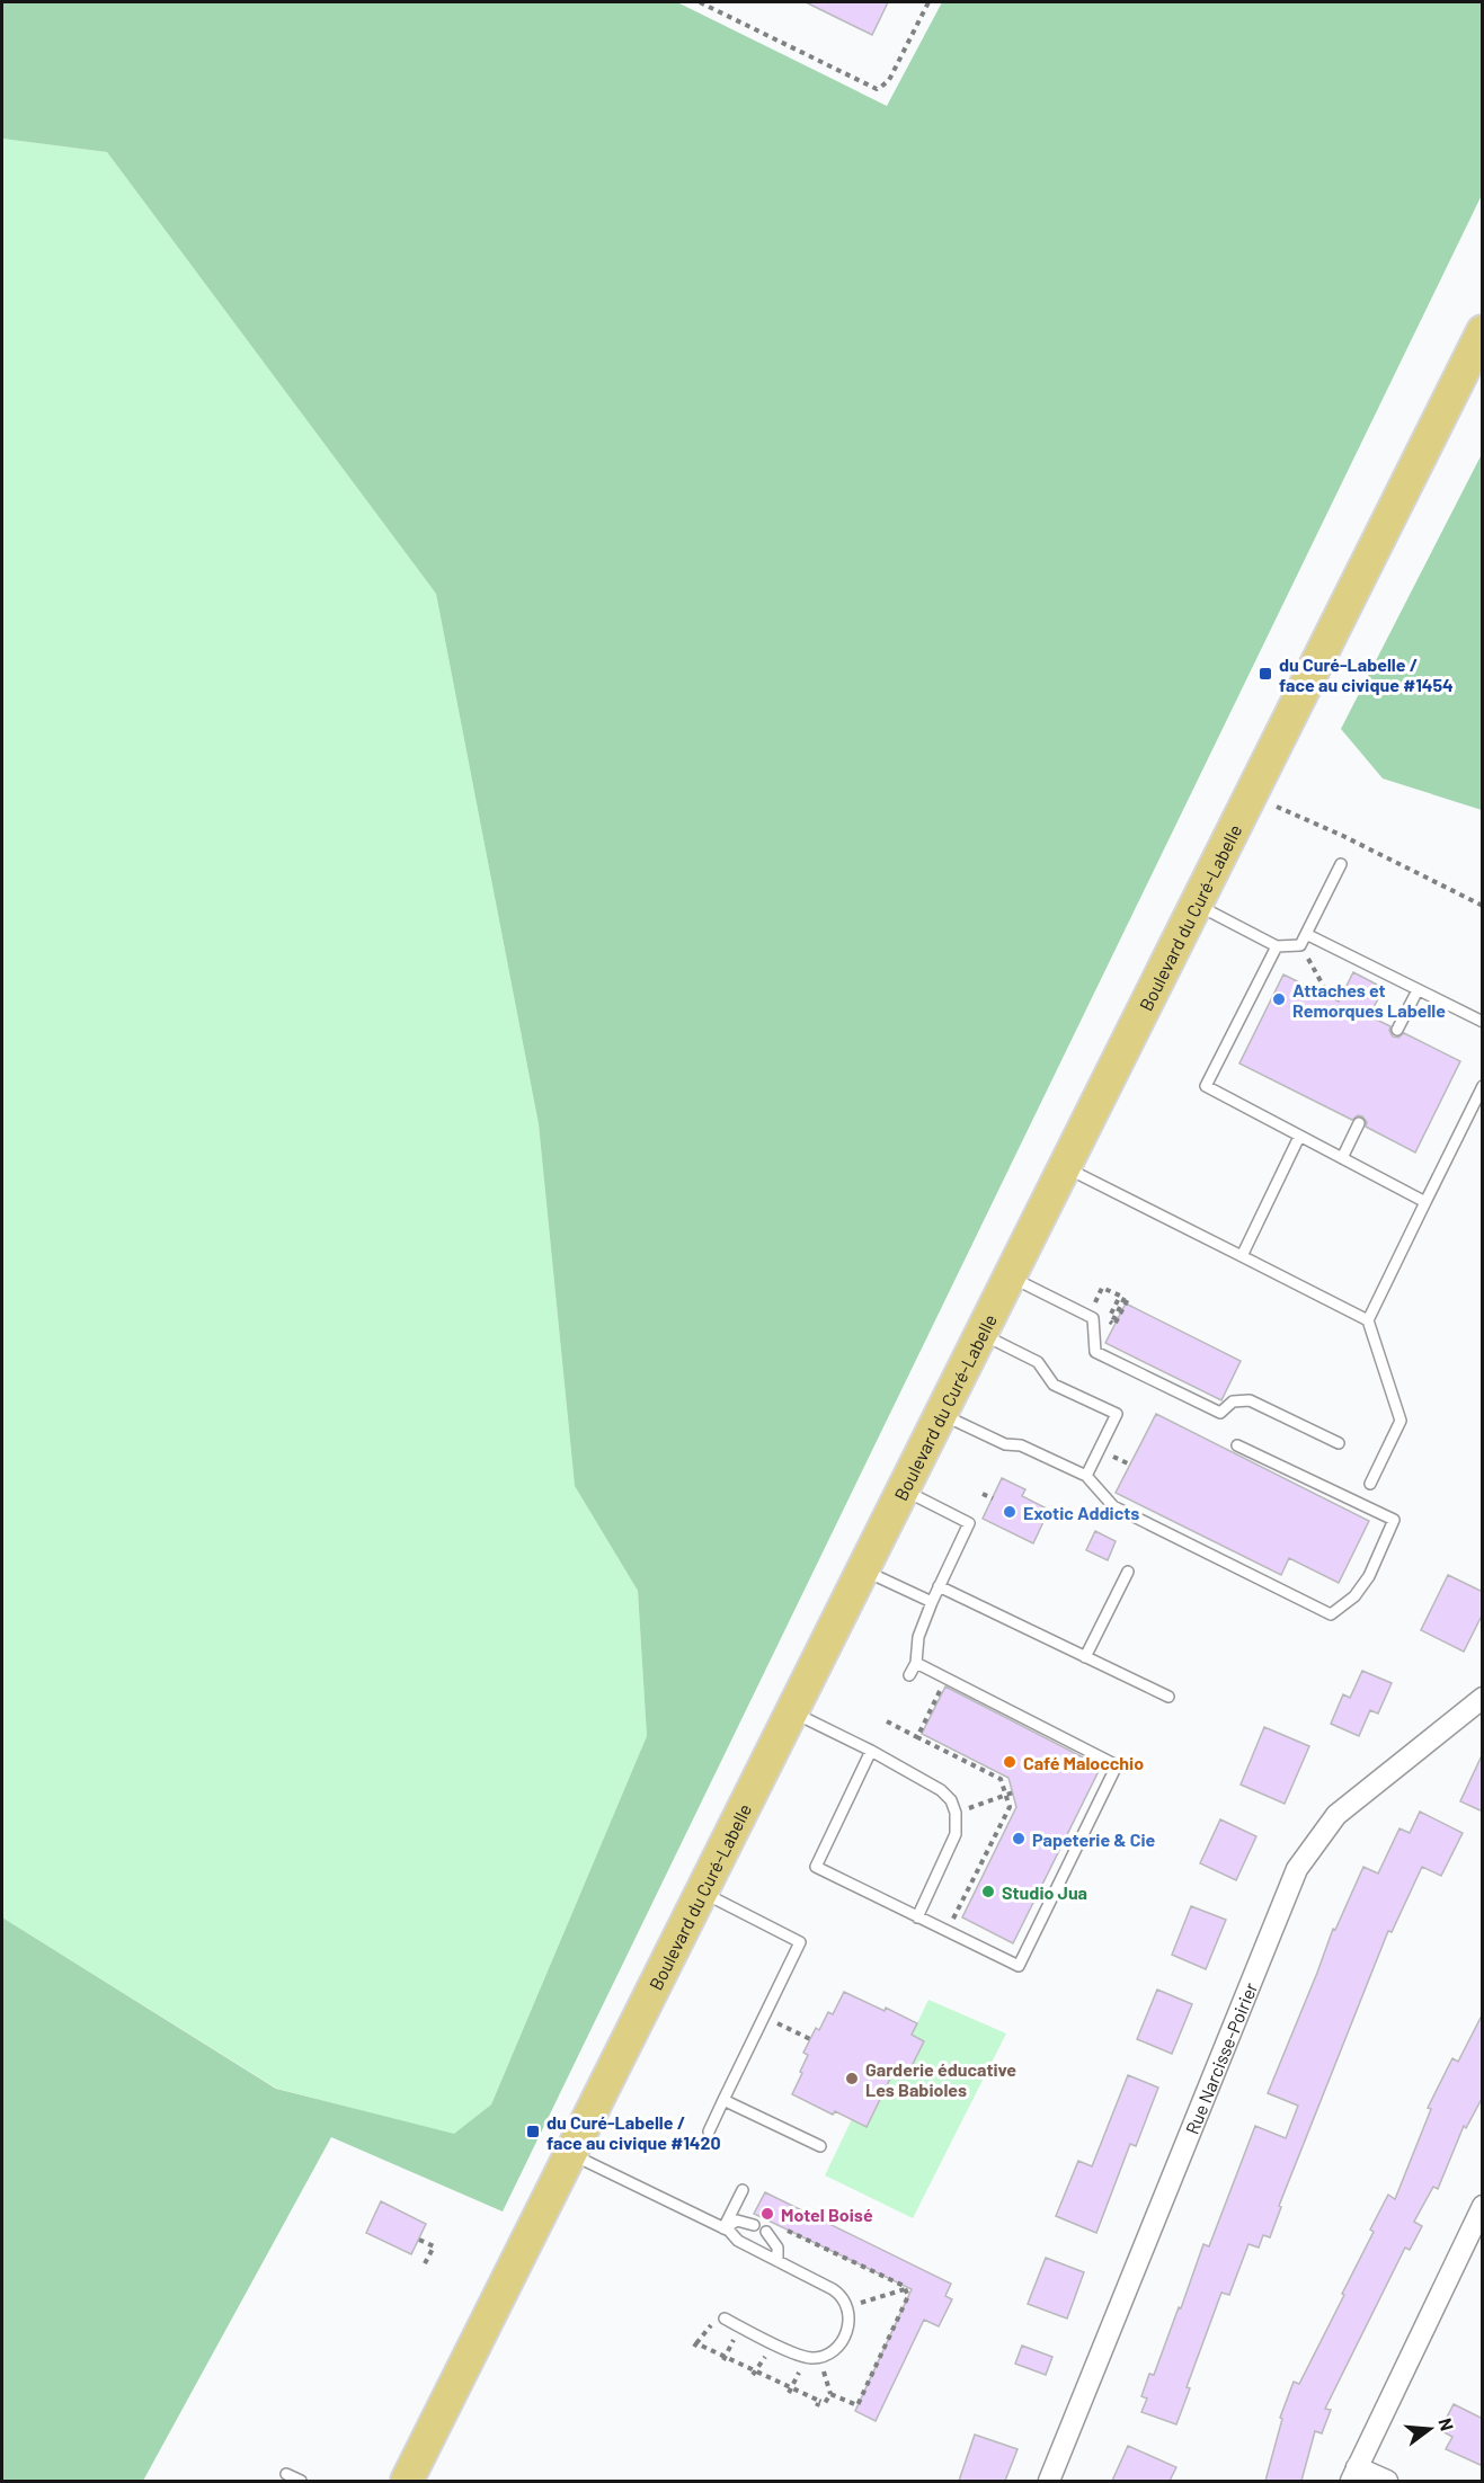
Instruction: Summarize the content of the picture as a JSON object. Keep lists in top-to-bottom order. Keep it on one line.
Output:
{"streets":{"main road":["Boulevard du Curé-Labelle"],"street":["Rue Narcisse-Poirier"]},"places":{"transit":["du Curé-Labelle / face au civique #1454","du Curé-Labelle / face au civique #1420"],"other":["Attaches et Remorques Labelle","Exotic Addicts","Café Malocchio","Papeterie & Cie","Studio Jua","Garderie éducative Les Babioles","Motel Boisé"]},"north":"right"}
